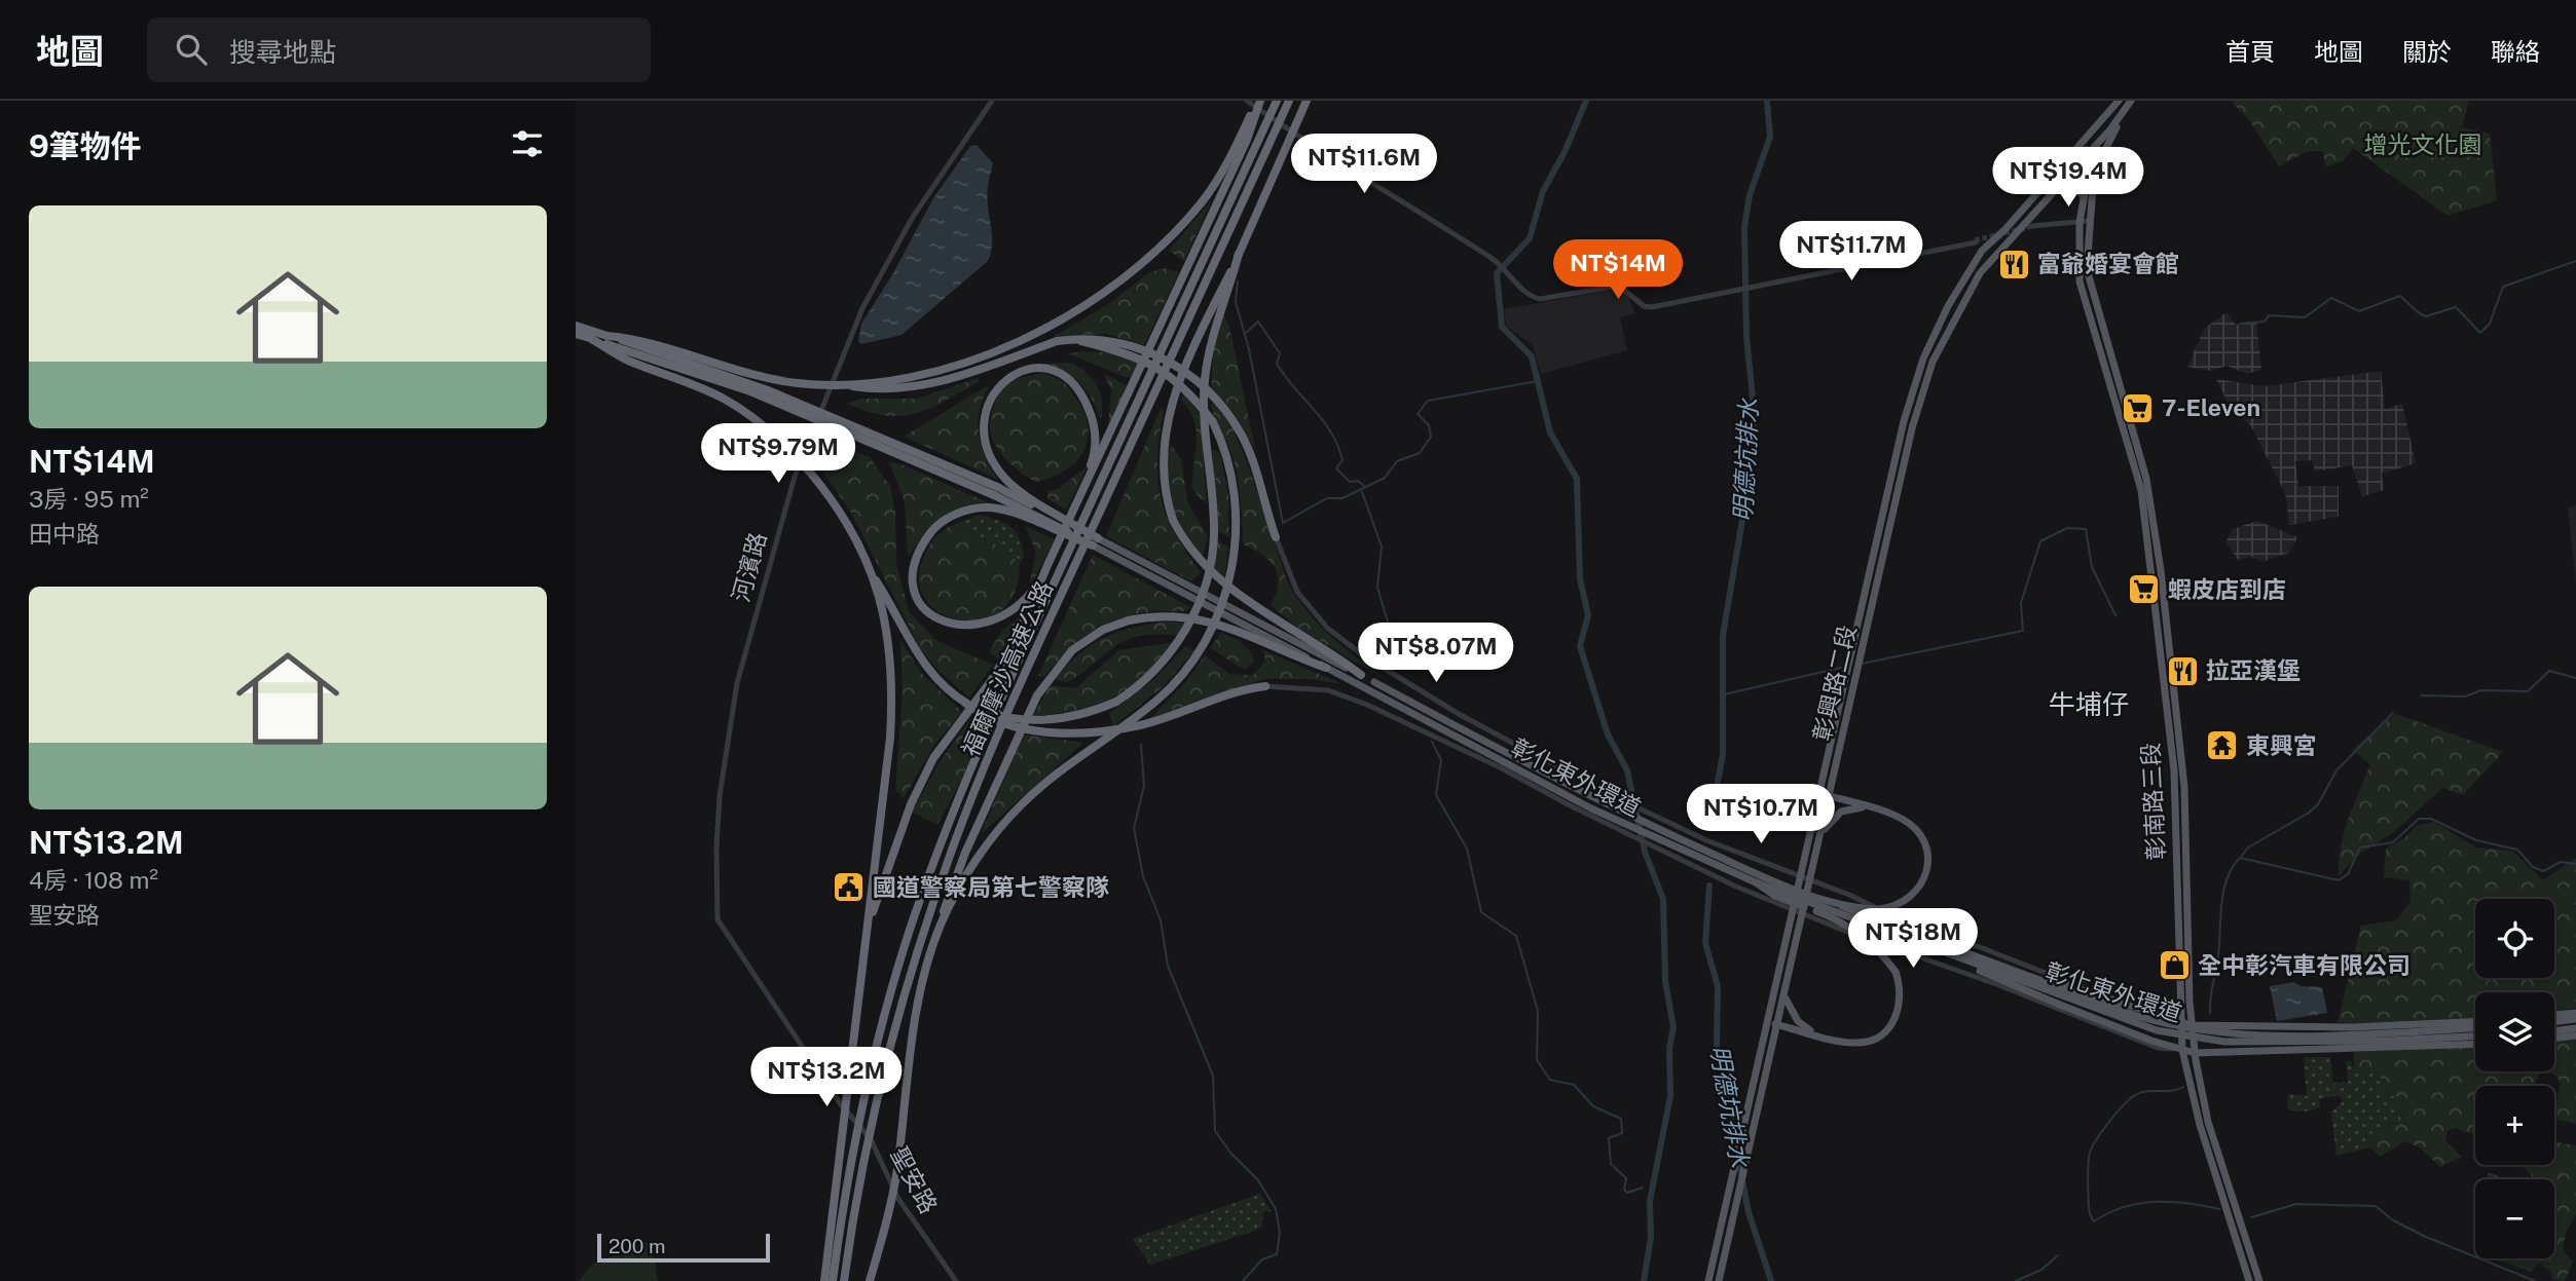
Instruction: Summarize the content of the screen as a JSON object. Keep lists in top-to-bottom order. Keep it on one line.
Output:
{"streets":{"highway":["福爾摩沙高速公路"],"main road":["彰興路二段","彰化東外環道","彰南路三段"],"street":["河濱路","聖安路"]},"crossings":[["河濱路","聖安路"],["彰興路二段","彰南路三段"],["彰化東外環道","彰南路三段"]],"districts":["牛埔仔"],"water":["明德坑排水"],"parks":["增光文化園"],"places":{"restaurant":["富爺婚宴會館","拉亞漢堡"],"supermarket":["7-Eleven","蝦皮店到店"],"temple":["東興宮"],"public building":["國道警察局第七警察隊"],"shop":["全中彰汽車有限公司"]},"scale_bar":"200 m","page":{"header":"地圖","search":"搜尋地點","nav":["首頁","地圖","關於","聯絡"],"heading":"9筆物件","price":["NT$11.6M","NT$19.4M","NT$11.7M","NT$14M","NT$9.79M","NT$8.07M","NT$10.7M","NT$18M","NT$13.2M"],"list":[{"name":"NT$14M","note":"3房 · 95 m² · 田中路"},{"name":"NT$13.2M","note":"4房 · 108 m² · 聖安路"}],"map_buttons":["+","−"],"scale":"200 m"}}
